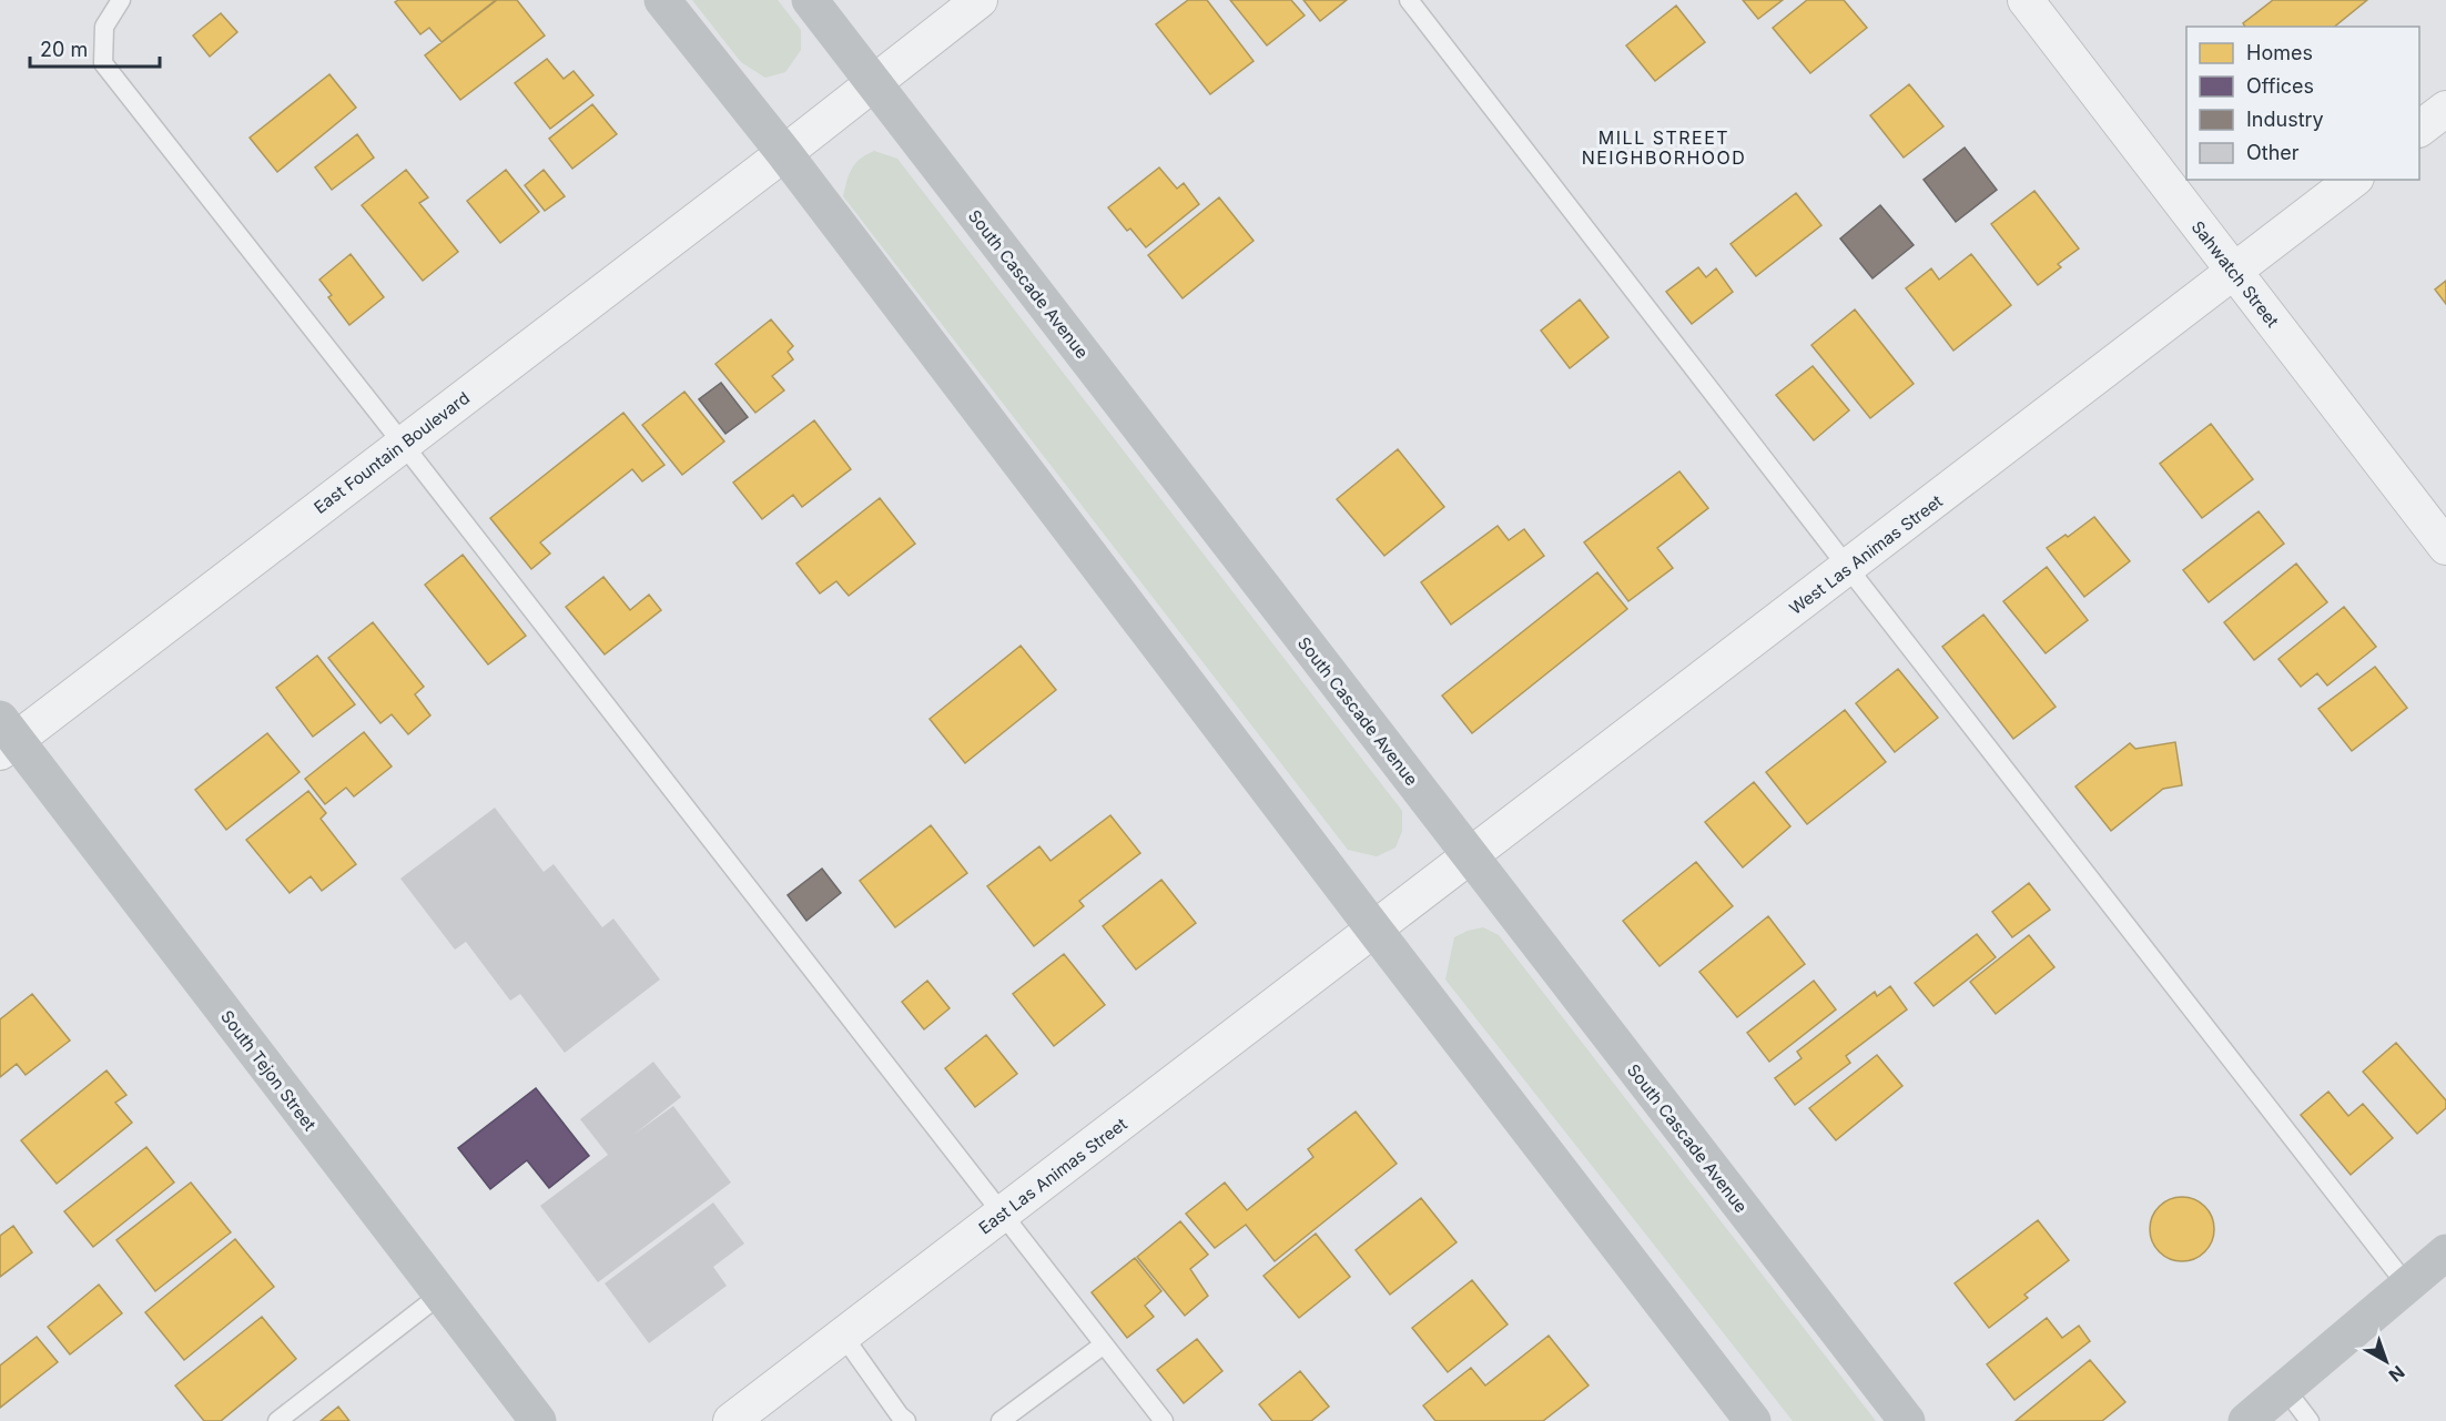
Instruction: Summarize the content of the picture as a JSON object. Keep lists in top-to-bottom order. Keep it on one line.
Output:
{"streets":{"street":["Sahwatch Street","South Cascade Avenue","East Fountain Boulevard","West Las Animas Street","South Tejon Street","East Las Animas Street"]},"crossings":[["Sahwatch Street","West Las Animas Street"],["South Cascade Avenue","East Fountain Boulevard"],["South Cascade Avenue","West Las Animas Street"],["East Fountain Boulevard","South Tejon Street"],["West Las Animas Street","East Las Animas Street"]],"districts":["MILL STREET NEIGHBORHOOD"],"legend":["Homes","Offices","Industry","Other"],"scale_bar":"20 m","north":"bottom right"}
